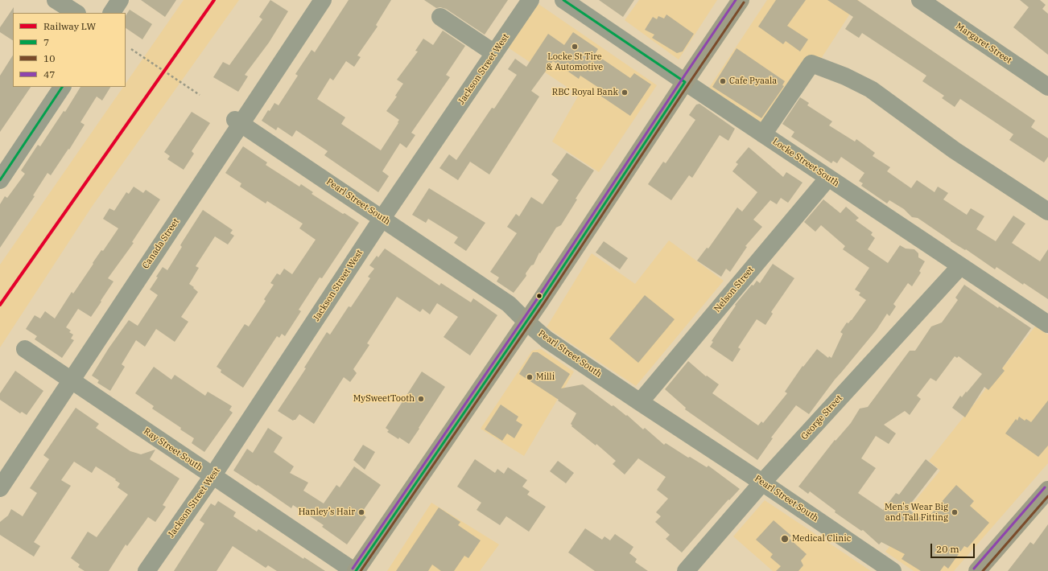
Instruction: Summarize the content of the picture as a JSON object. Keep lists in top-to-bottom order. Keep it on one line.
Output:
{"streets":{"street":["Margaret Street","Jackson Street West","Locke Street South","Pearl Street South","Canada Street","Nelson Street","George Street","Ray Street South"]},"crossings":[["Jackson Street West","Pearl Street South"],["Jackson Street West","Ray Street South"],["Locke Street South","Nelson Street"],["Locke Street South","George Street"],["Pearl Street South","Canada Street"],["Pearl Street South","Nelson Street"],["Pearl Street South","George Street"],["Canada Street","Ray Street South"]],"places":["Locke St Tire & Automotive","Cafe Pyaala","RBC Royal Bank","Milli","MySweetTooth","Hanley’s Hair","Men's Wear Big and Tall Fitting","Medical Clinic"],"lines":["rail line LW","transit line 7","transit line 47","transit line 10"],"legend":["Railway LW","7","10","47"],"scale_bar":"20 m"}
